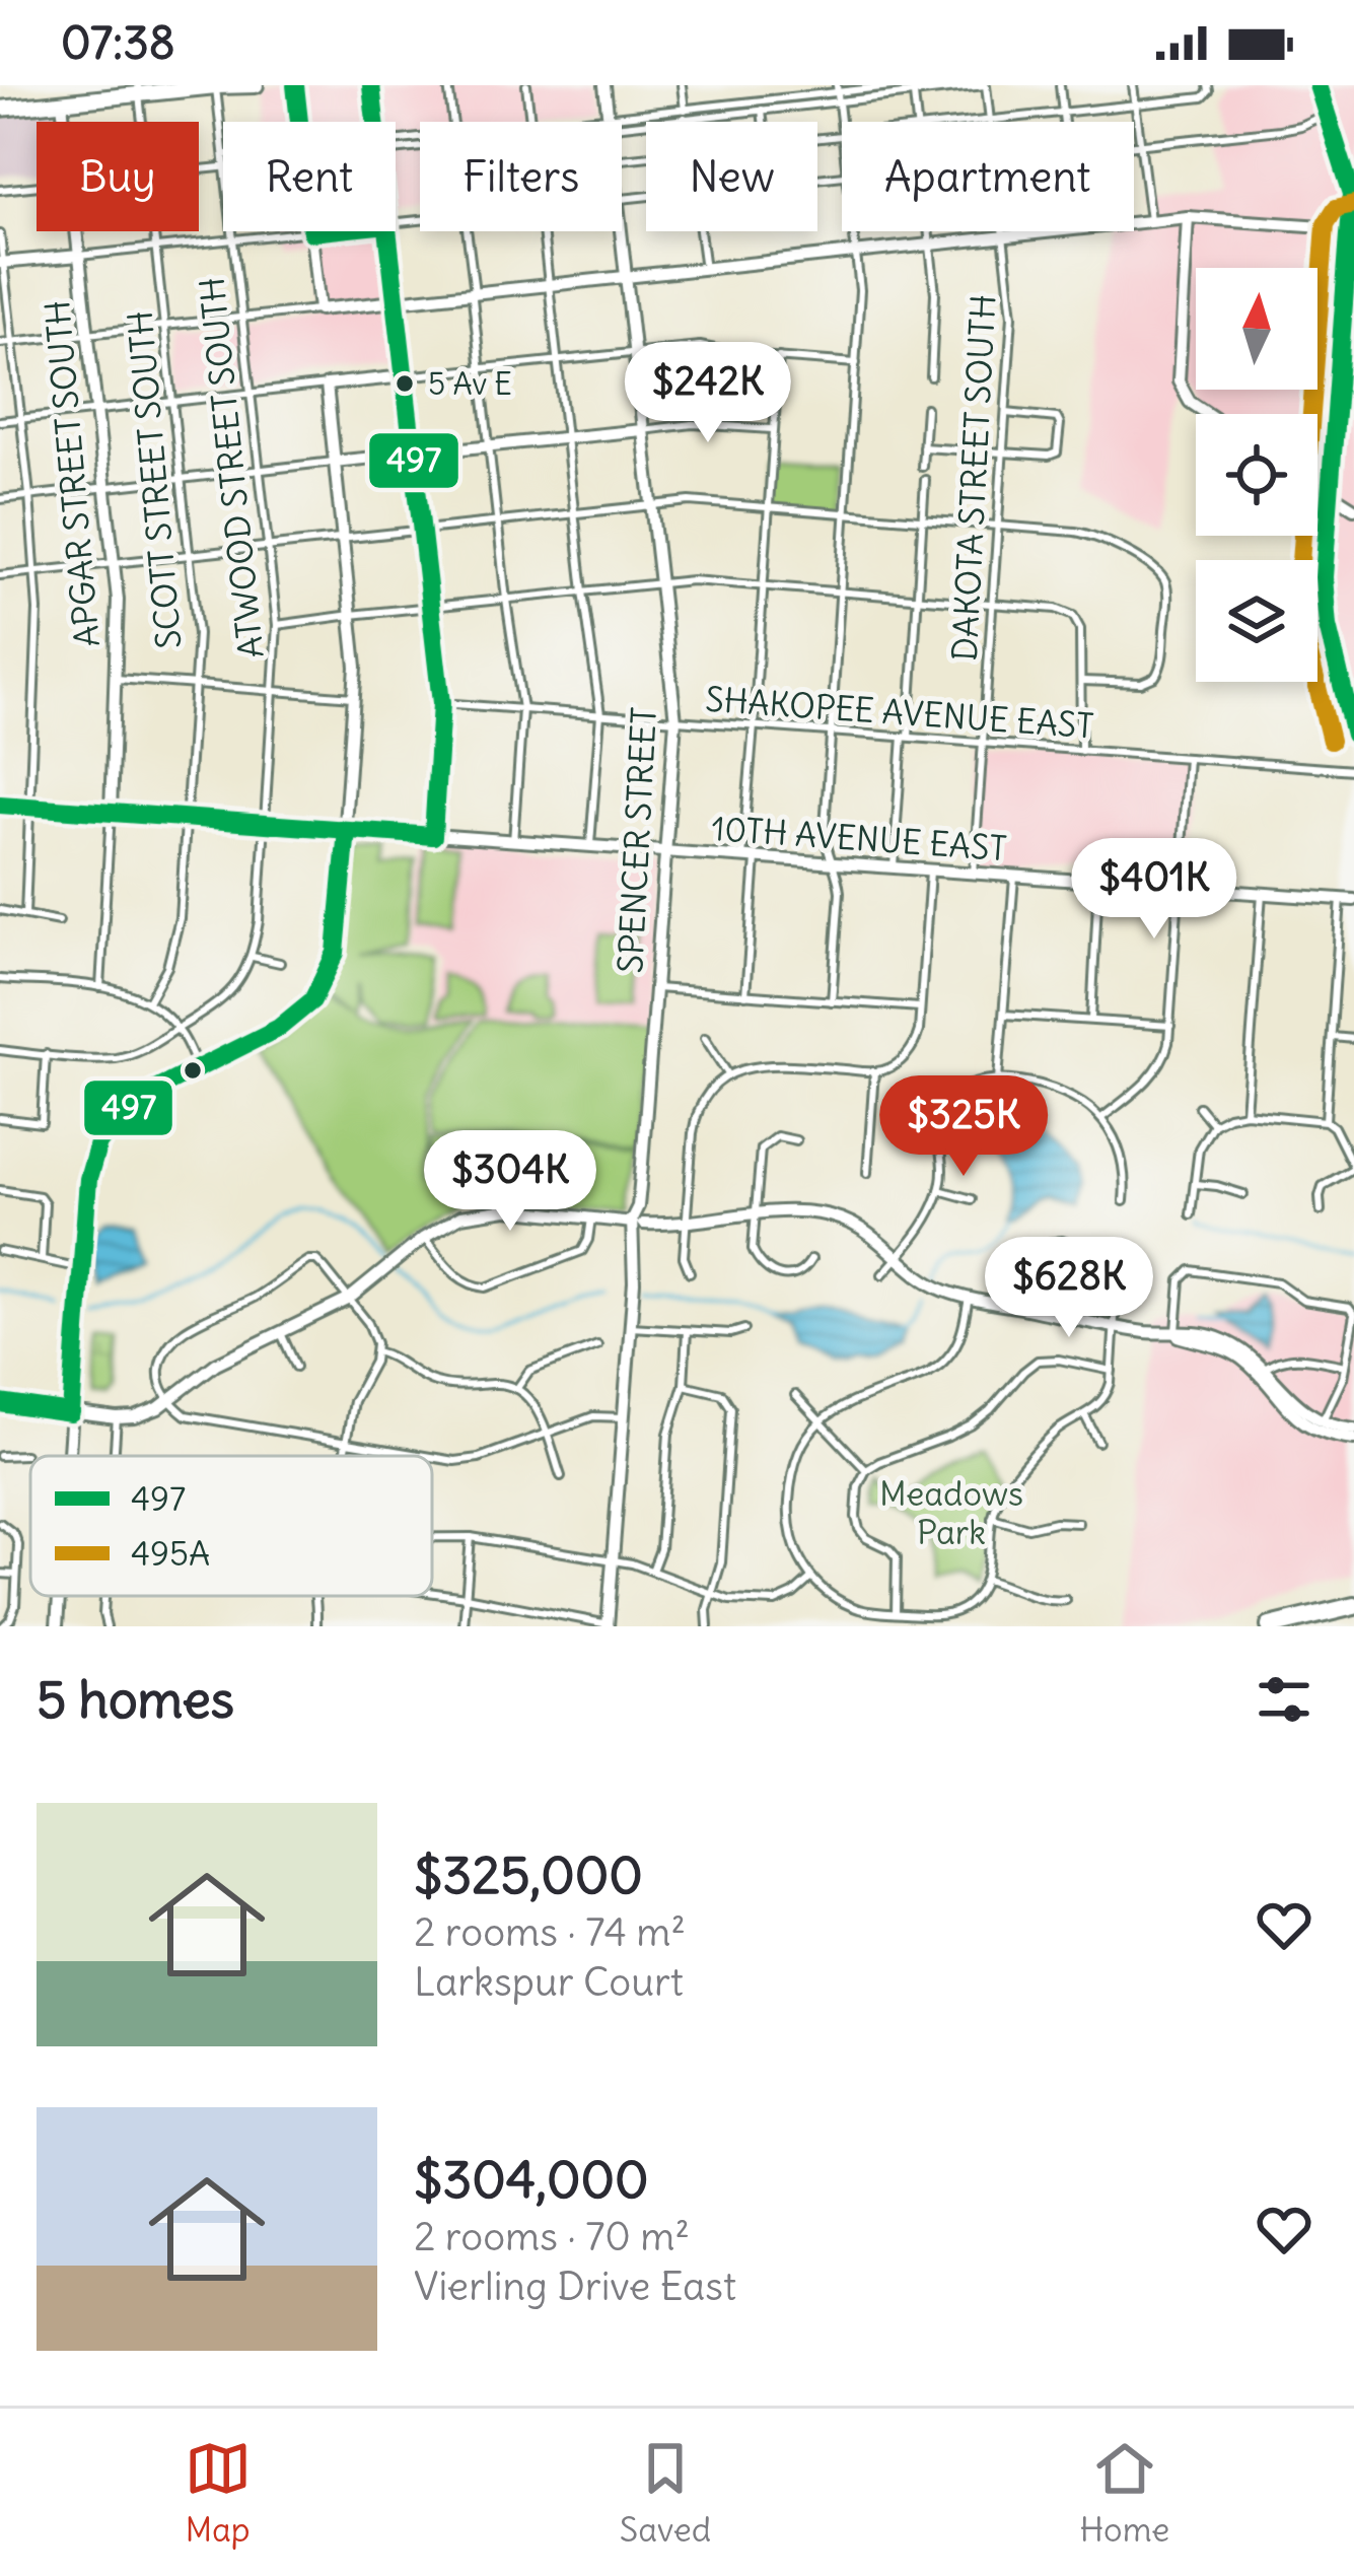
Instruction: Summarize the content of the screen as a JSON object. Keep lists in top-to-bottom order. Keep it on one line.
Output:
{"streets":{"street":["ATWOOD STREET SOUTH","APGAR STREET SOUTH","DAKOTA STREET SOUTH","SCOTT STREET SOUTH","SHAKOPEE AVENUE EAST","10TH AVENUE EAST","SPENCER STREET"]},"crossings":[["ATWOOD STREET SOUTH","10TH AVENUE EAST"],["APGAR STREET SOUTH","10TH AVENUE EAST"],["DAKOTA STREET SOUTH","SHAKOPEE AVENUE EAST"],["DAKOTA STREET SOUTH","10TH AVENUE EAST"],["SCOTT STREET SOUTH","10TH AVENUE EAST"],["SHAKOPEE AVENUE EAST","SPENCER STREET"],["10TH AVENUE EAST","SPENCER STREET"]],"parks":["Meadows Park"],"places":["5 Av E"],"lines":["transit line 497","transit line 495A"],"legend":["497","495A"],"north":"top","page":{"status":"07:38","chip":["Buy","Rent","Filters","New","Apartment"],"price":["$242K","$401K","$325K","$304K","$628K"],"heading":"5 homes","list":[{"name":"$325,000","note":"2 rooms · 74 m² · Larkspur Court"},{"name":"$304,000","note":"2 rooms · 70 m² · Vierling Drive East"}],"tabs":["Map","Saved","Home"]}}
